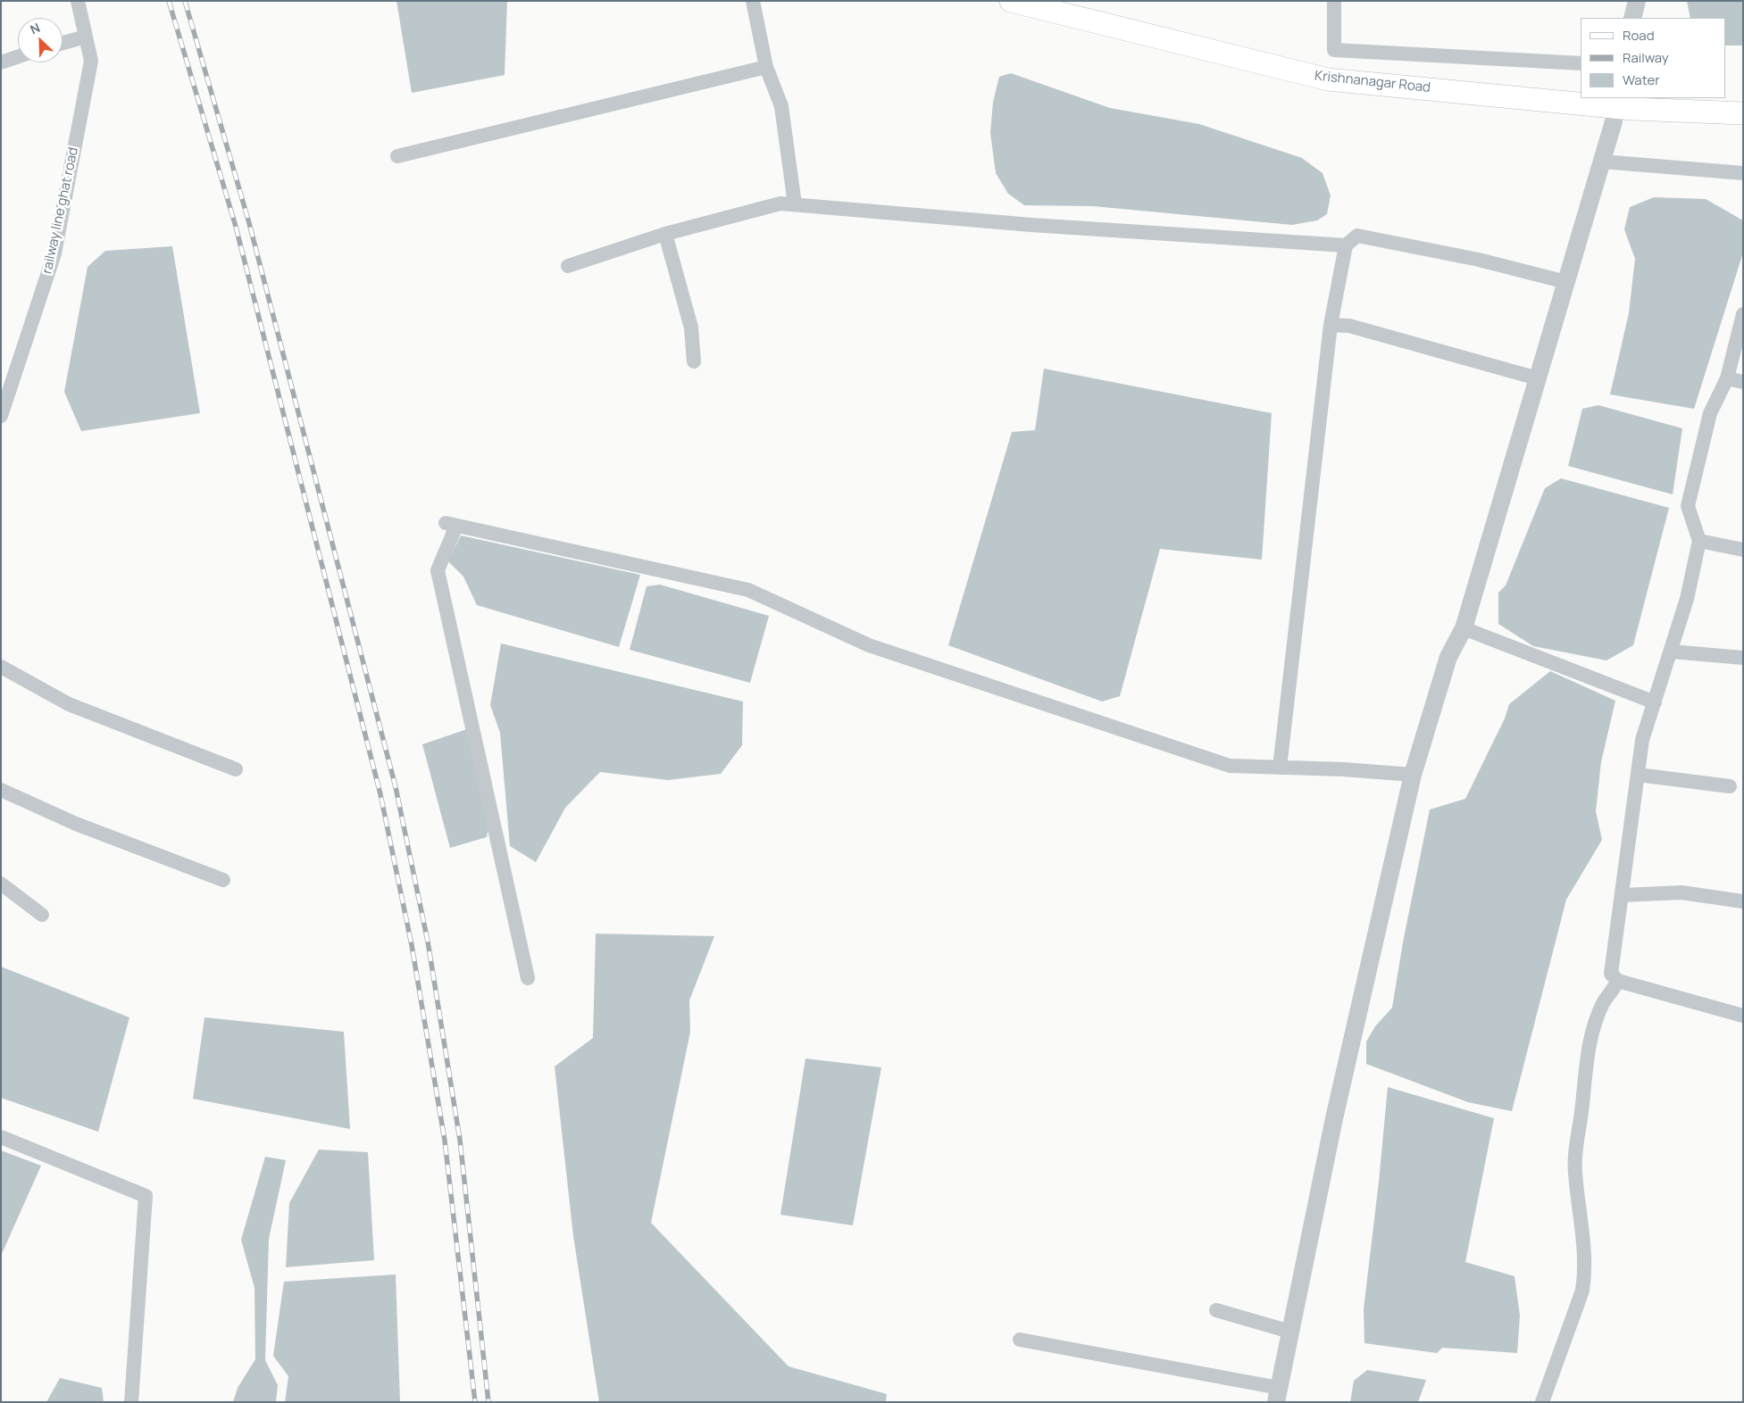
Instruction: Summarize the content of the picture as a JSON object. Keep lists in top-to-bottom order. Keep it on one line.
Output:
{"streets":{"main road":["Krishnanagar Road"],"street":["railway line ghat road"]},"legend":["Road","Railway","Water"],"north":"top left"}
